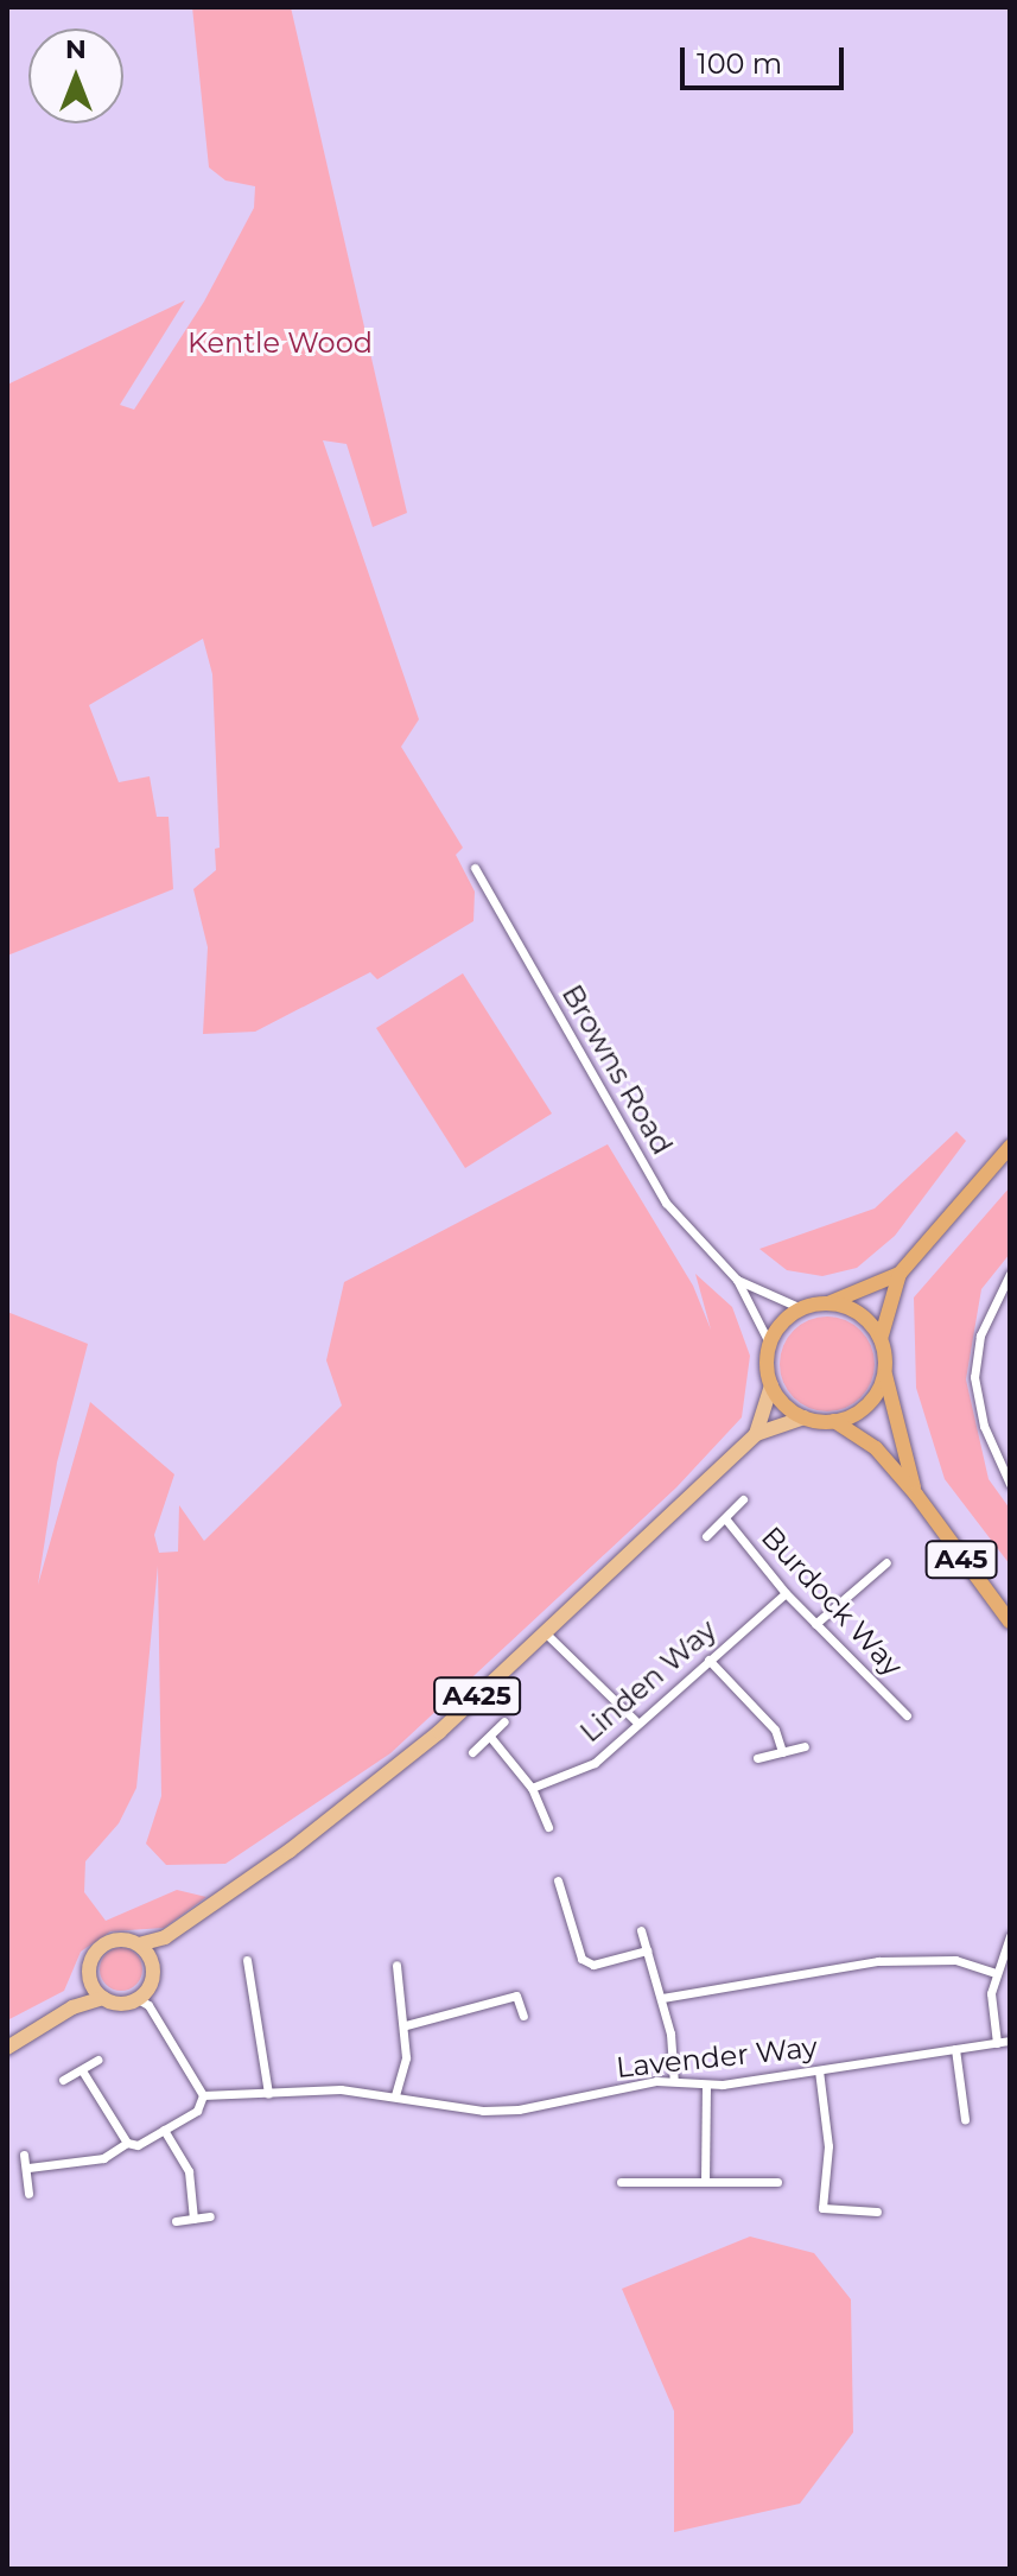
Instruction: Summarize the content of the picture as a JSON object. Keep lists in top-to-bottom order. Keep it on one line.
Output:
{"streets":{"highway":["A45"],"main road":["A425"],"street":["Browns Road","Burdock Way","Linden Way","Lavender Way"]},"crossings":[["Browns Road","A45"],["Burdock Way","Linden Way"]],"parks":["Kentle Wood"],"scale_bar":"100 m","north":"top"}
